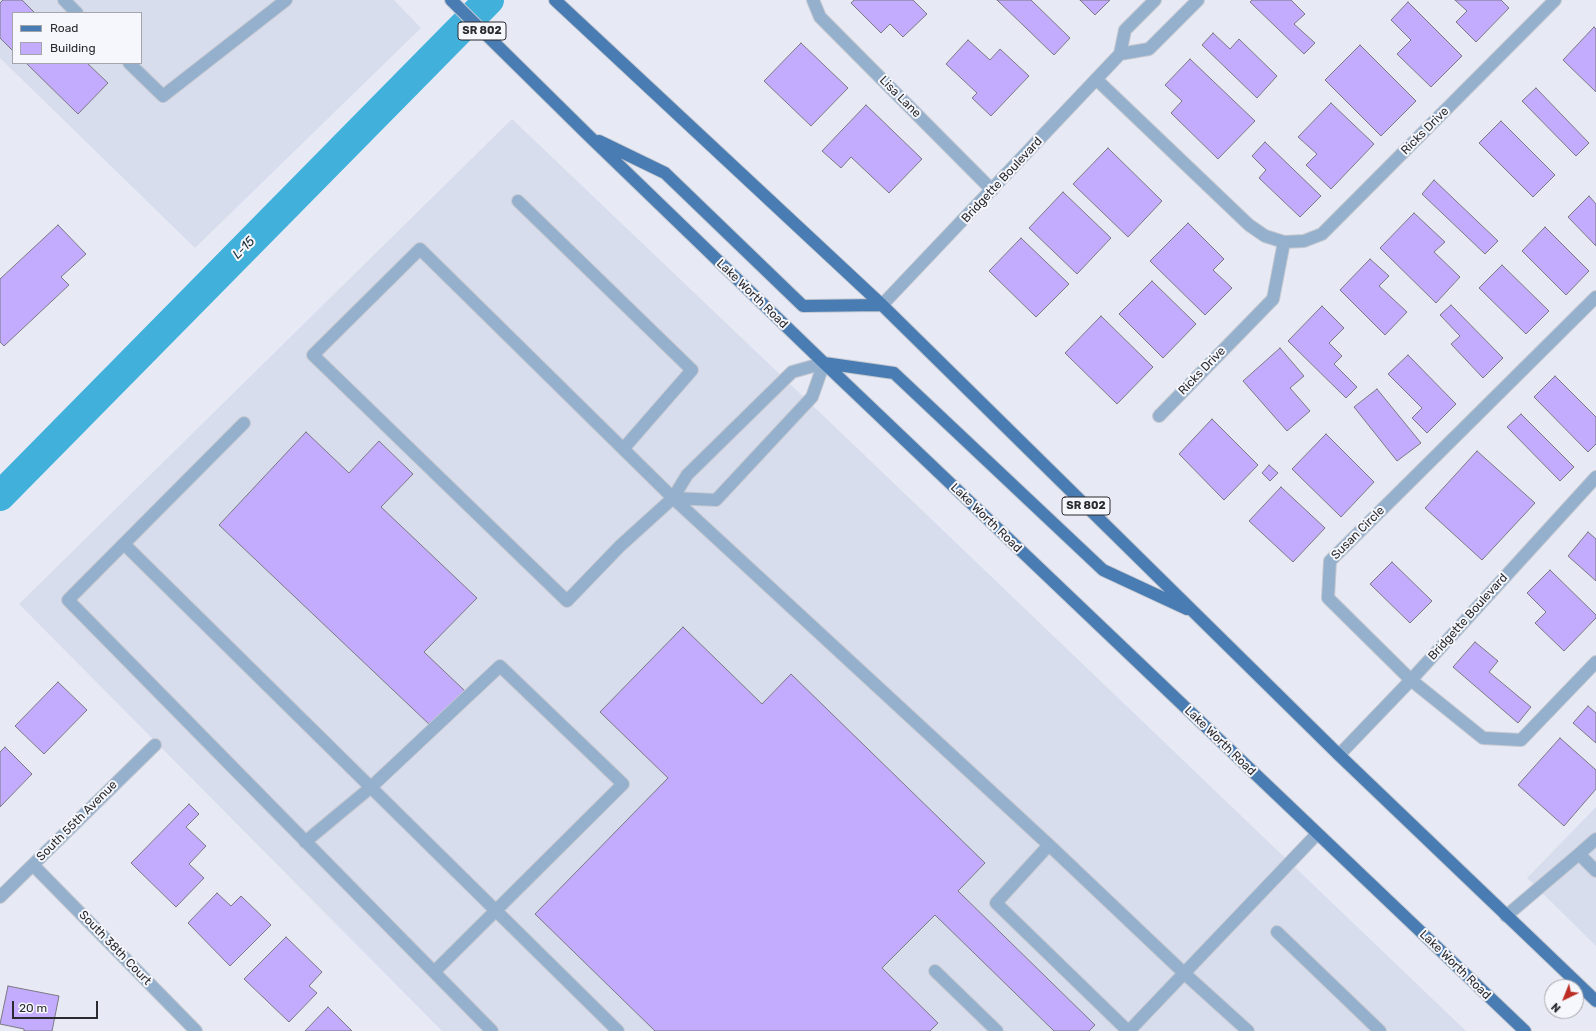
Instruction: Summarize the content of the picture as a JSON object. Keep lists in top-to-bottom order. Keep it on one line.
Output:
{"streets":{"main road":["SR 802","Lake Worth Road"],"street":["Lisa Lane","Ricks Drive","Bridgette Boulevard","Susan Circle","South 55th Avenue","South 38th Court"]},"crossings":[["SR 802","Bridgette Boulevard"],["Lisa Lane","Bridgette Boulevard"],["Ricks Drive","Bridgette Boulevard"],["Bridgette Boulevard","Susan Circle"],["South 55th Avenue","South 38th Court"]],"water":["L-15"],"legend":["Road","Building"],"scale_bar":"20 m","north":"bottom left"}
